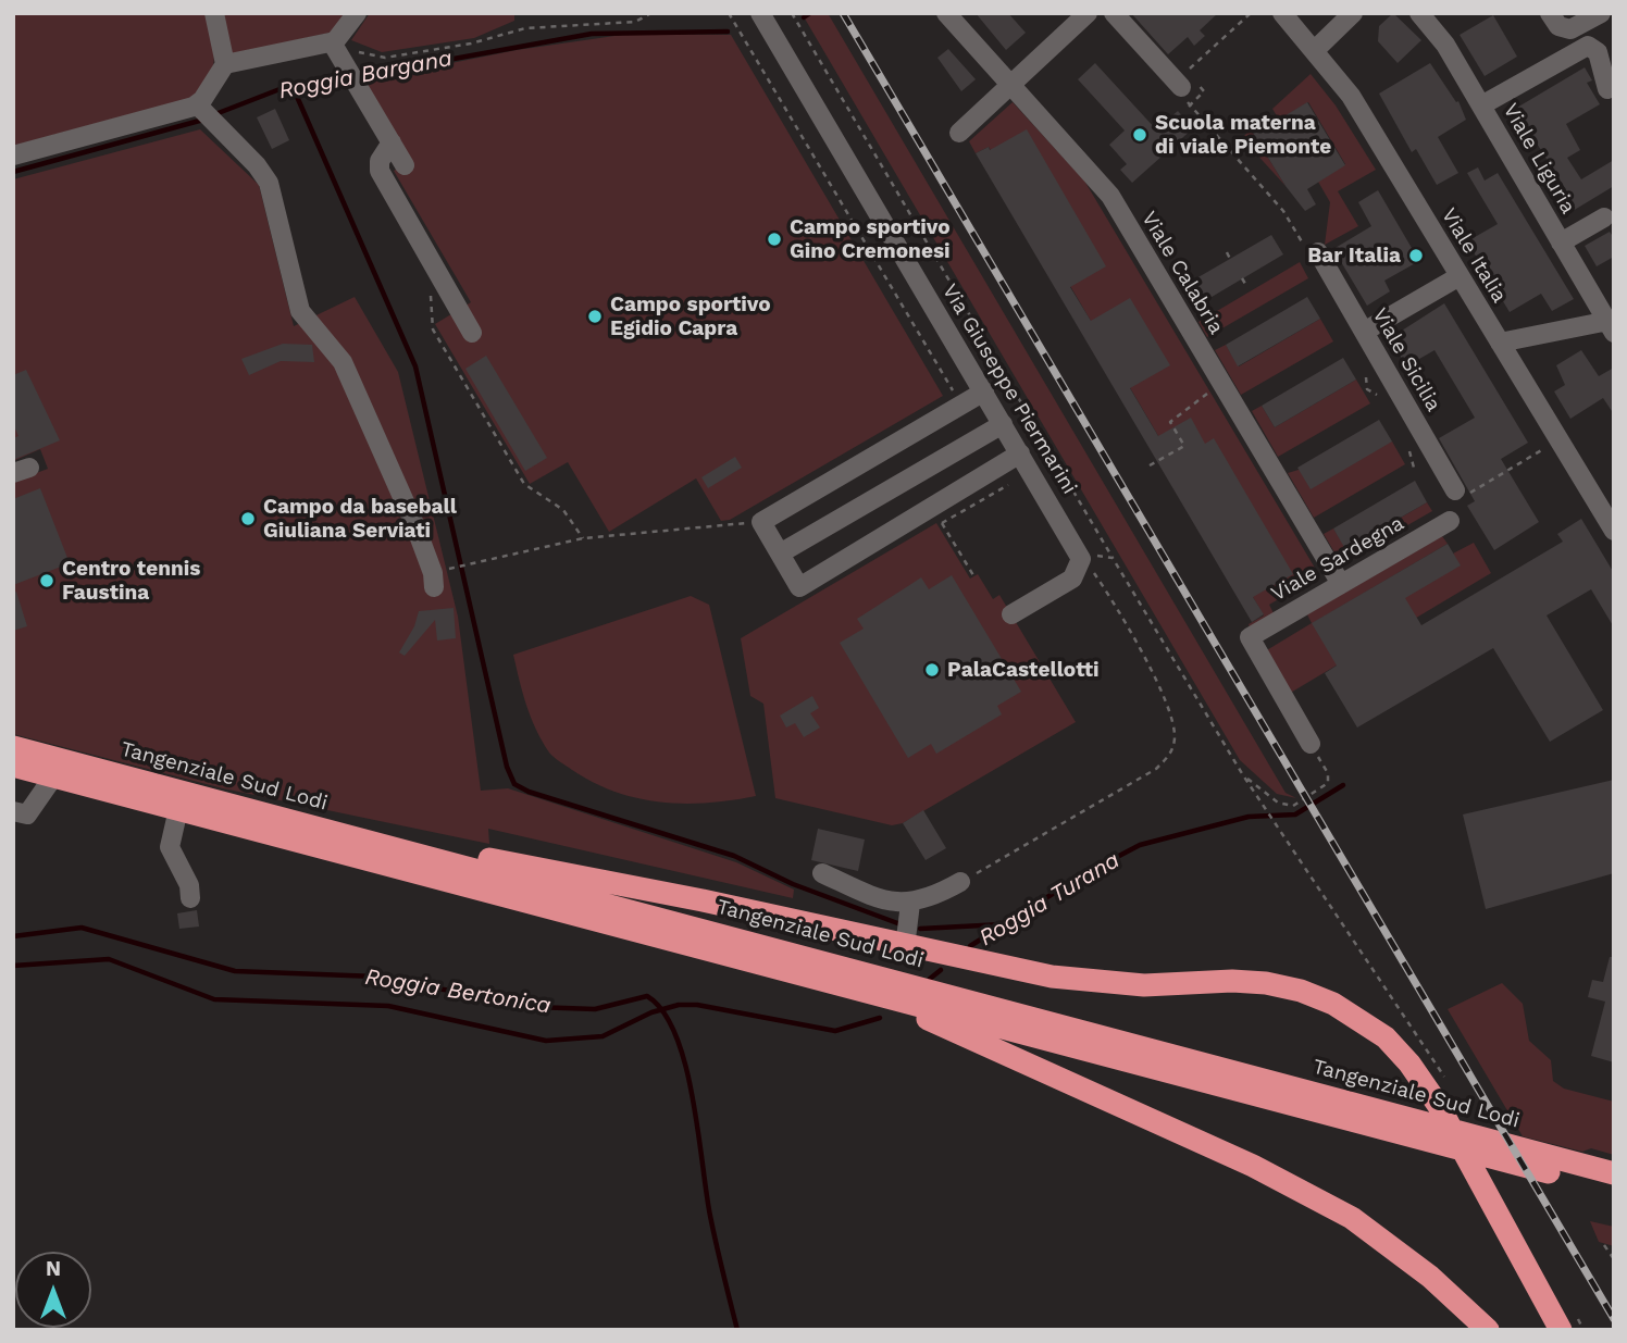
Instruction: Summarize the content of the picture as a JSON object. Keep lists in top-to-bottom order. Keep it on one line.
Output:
{"streets":{"highway":["Tangenziale Sud Lodi"],"street":["Viale Liguria","Viale Italia","Viale Calabria","Viale Sicilia","Via Giuseppe Piermarini","Viale Sardegna"]},"crossings":[["Viale Calabria","Viale Sardegna"]],"water":["Roggia Bargana","Roggia Turana","Roggia Bertonica"],"places":["Scuola materna di viale Piemonte","Campo sportivo Gino Cremonesi","Bar Italia","Campo sportivo Egidio Capra","Campo da baseball Giuliana Serviati","Centro tennis Faustina","PalaCastellotti"],"north":"top"}
